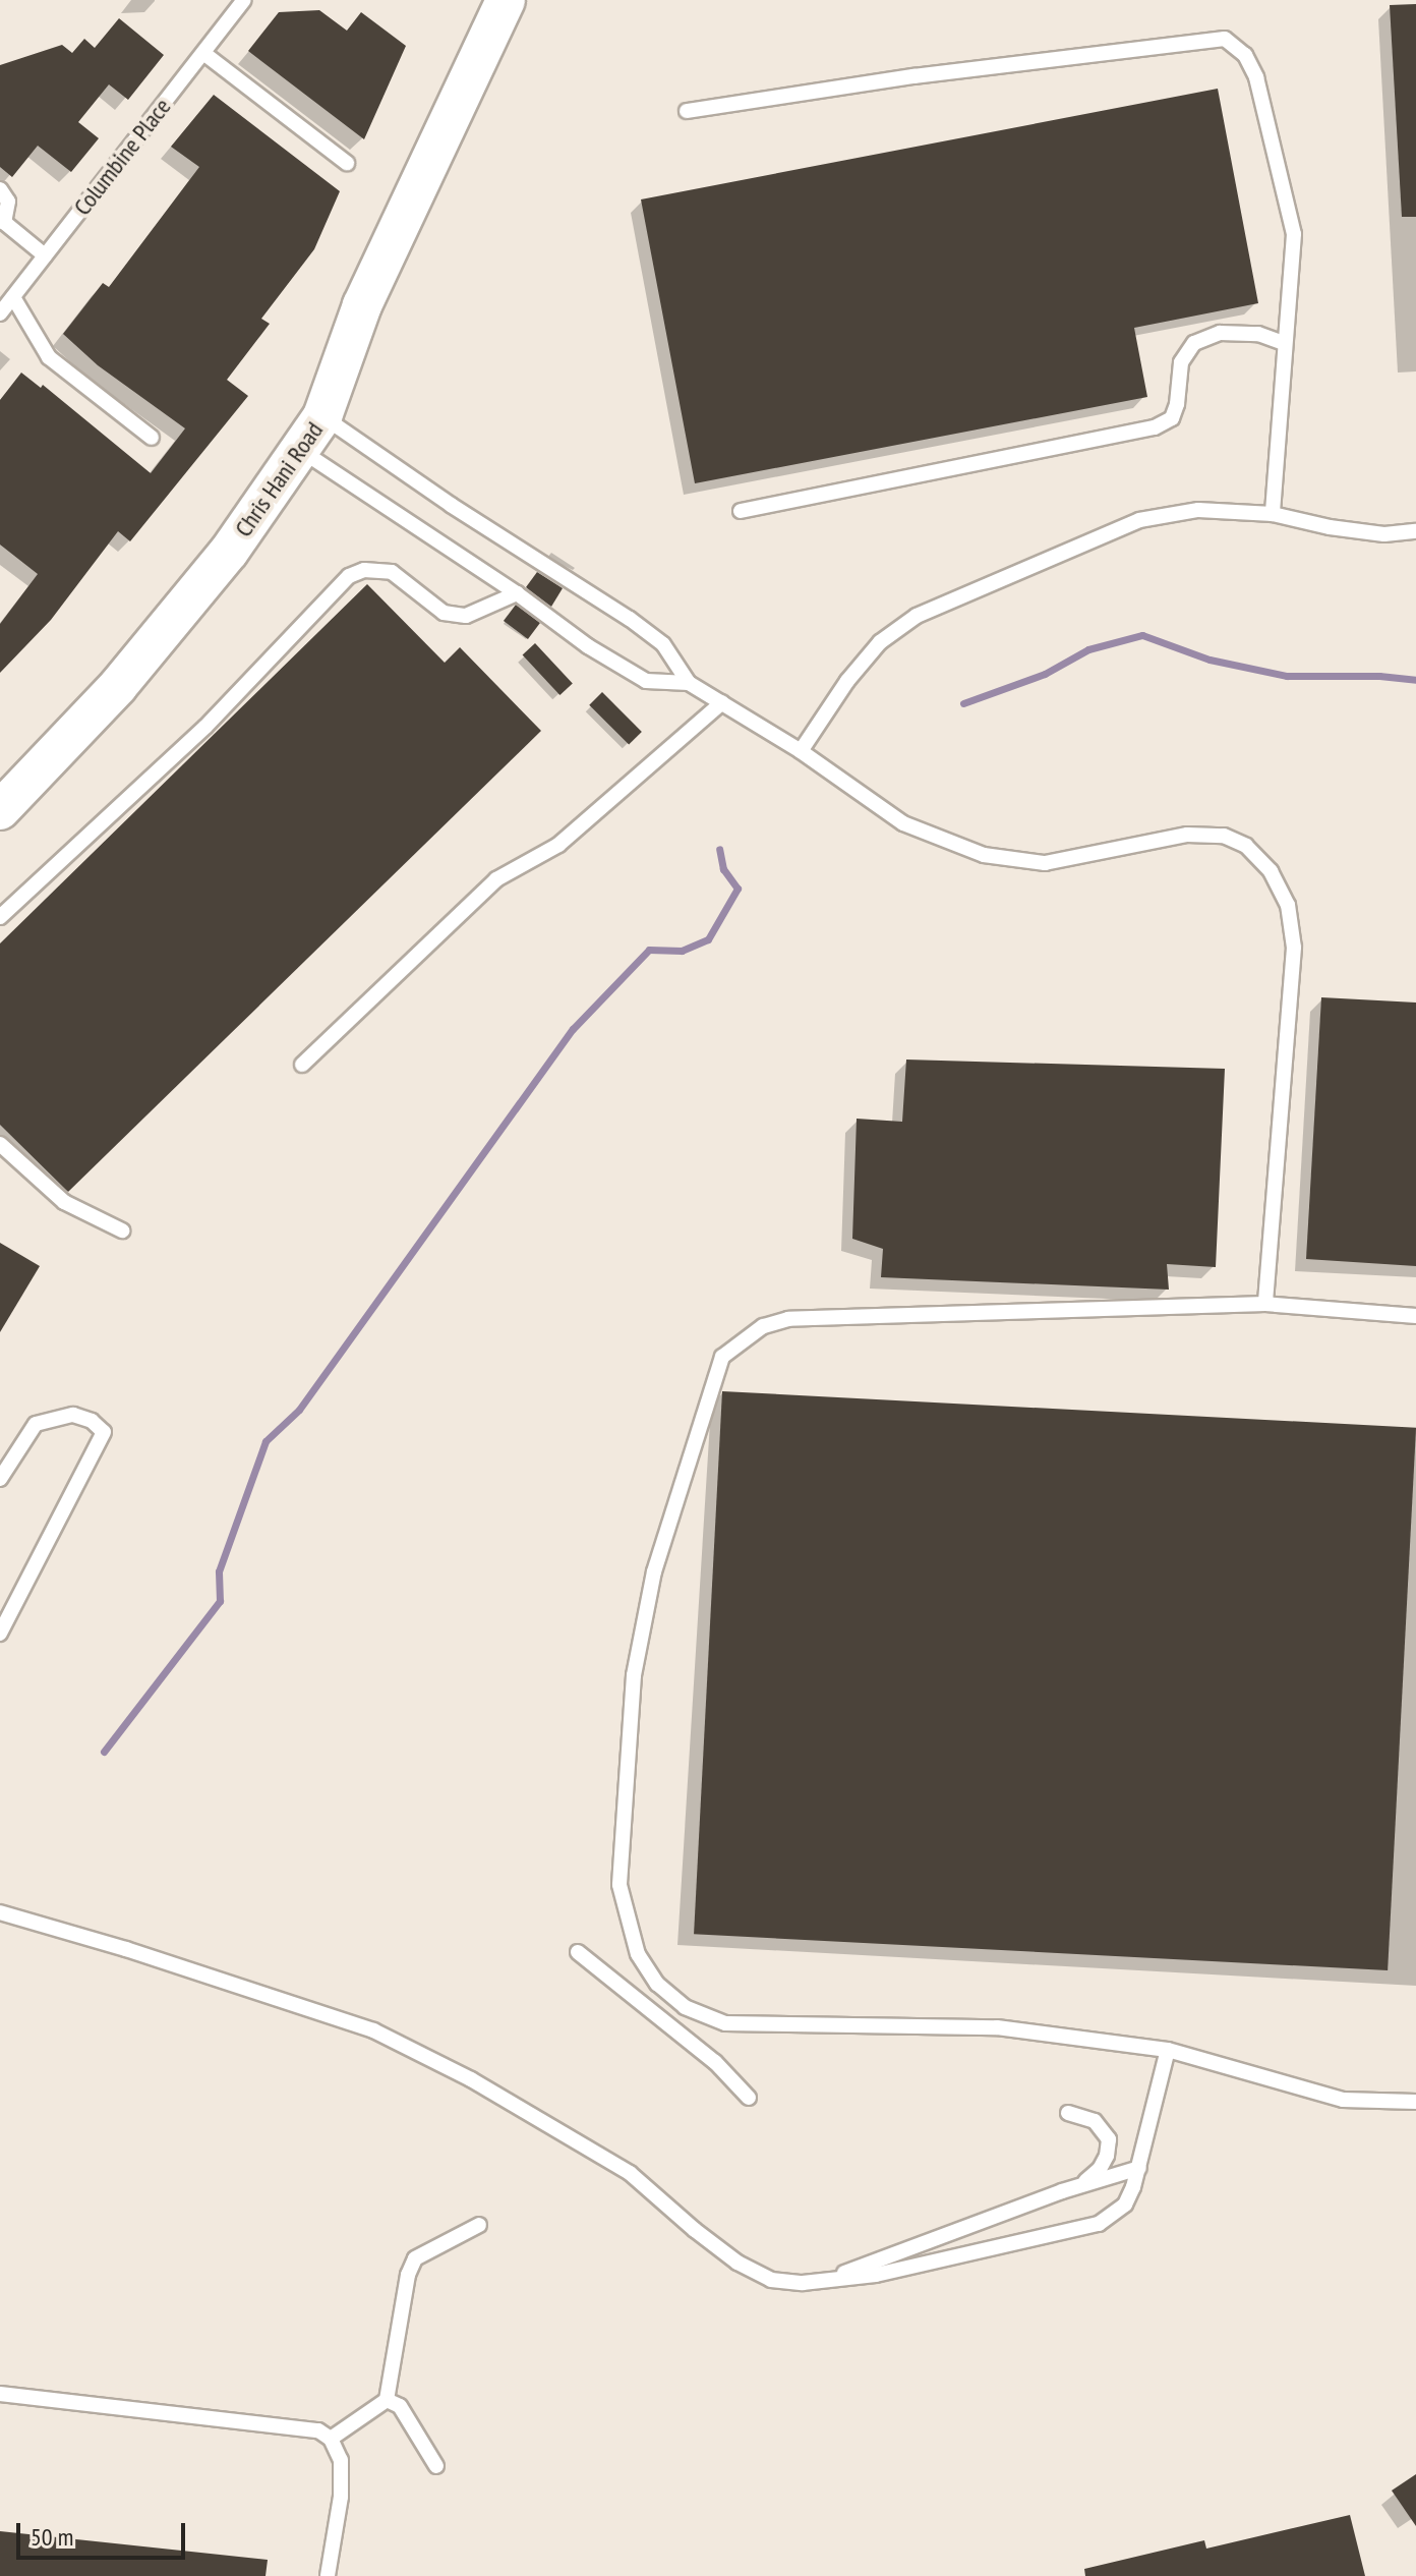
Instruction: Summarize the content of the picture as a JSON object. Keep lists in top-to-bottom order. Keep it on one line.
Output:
{"streets":{"street":["Chris Hani Road"],"lane":["Columbine Place"]},"scale_bar":"50 m"}
